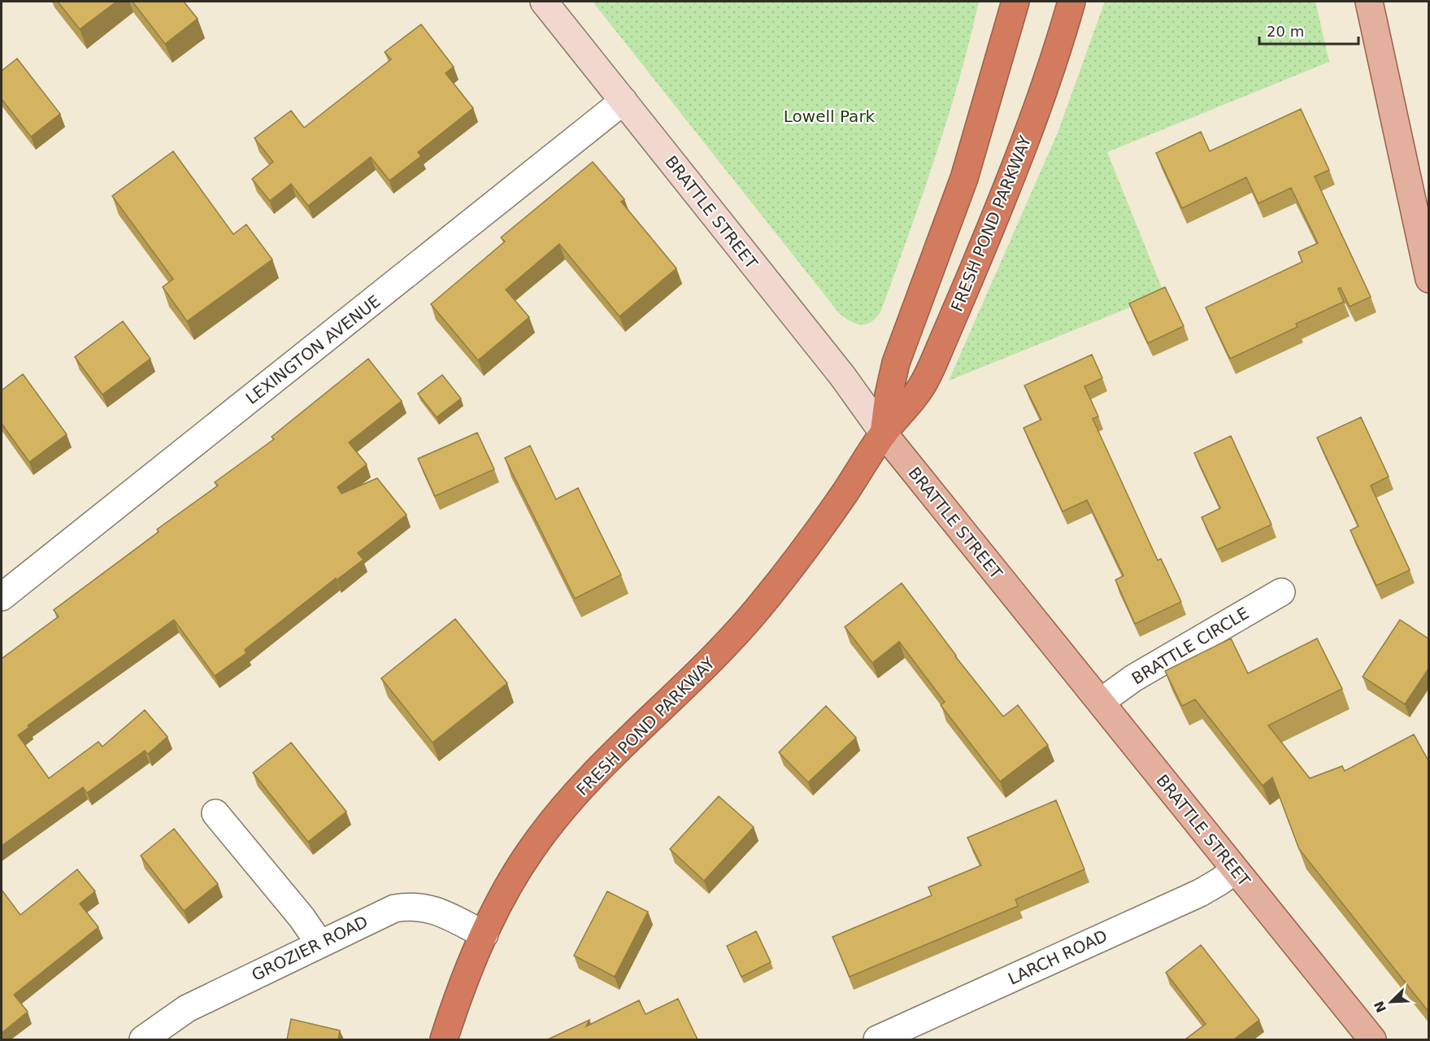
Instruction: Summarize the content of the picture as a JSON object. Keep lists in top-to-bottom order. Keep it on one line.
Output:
{"streets":{"highway":["FRESH POND PARKWAY"],"main road":["BRATTLE STREET"],"street":["LEXINGTON AVENUE","BRATTLE CIRCLE","GROZIER ROAD","LARCH ROAD"]},"crossings":[["BRATTLE STREET","FRESH POND PARKWAY"],["BRATTLE STREET","LEXINGTON AVENUE"],["BRATTLE STREET","BRATTLE CIRCLE"],["BRATTLE STREET","LARCH ROAD"],["FRESH POND PARKWAY","GROZIER ROAD"]],"parks":["Lowell Park"],"scale_bar":"20 m","north":"bottom left"}
